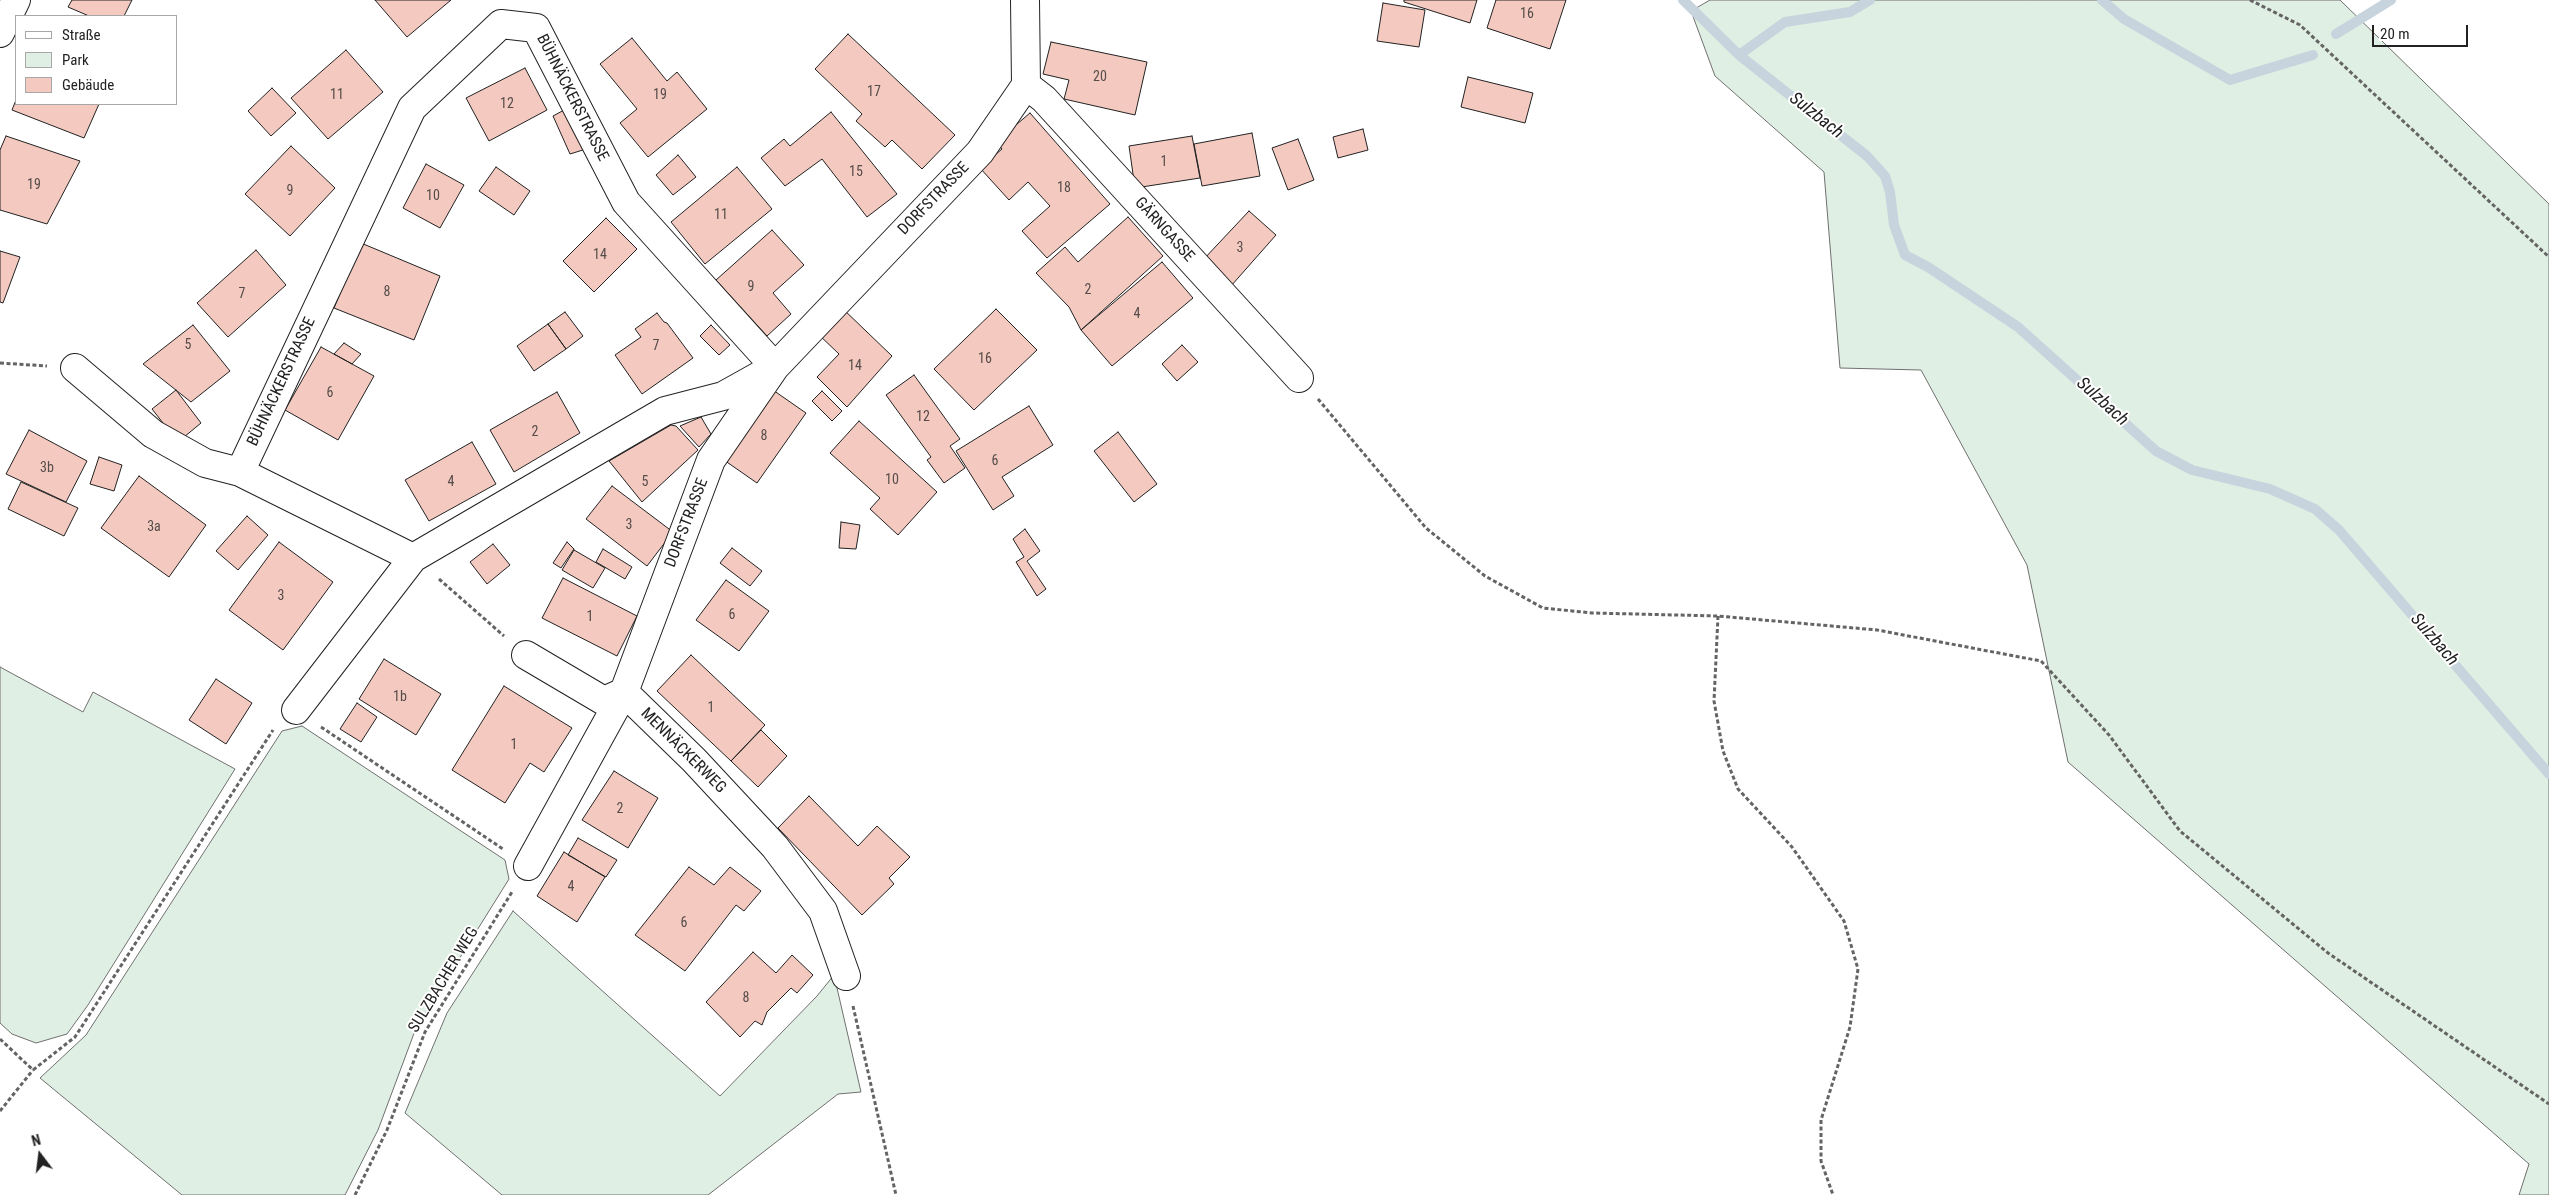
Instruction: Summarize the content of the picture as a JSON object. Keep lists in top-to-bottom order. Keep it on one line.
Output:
{"streets":{"street":["BÜHNÄCKERSTRASSE","DORFSTRASSE","GÄRNGASSE","MENNÄCKERWEG"],"path":["SULZBACHER WEG"]},"crossings":[["BÜHNÄCKERSTRASSE","DORFSTRASSE"],["DORFSTRASSE","GÄRNGASSE"],["DORFSTRASSE","MENNÄCKERWEG"],["MENNÄCKERWEG","SULZBACHER WEG"]],"water":["Sulzbach"],"house_numbers":["16","20","17","11","19","12","1","15","19","18","9","10","11","3","14","9","2","8","7","4","5","7","16","14","6","12","2","8","6","3b","10","4","5","3","3a","3","6","1","1b","1","1","2","4","6","8"],"legend":["Straße","Park","Gebäude"],"scale_bar":"20 m","north":"top"}
